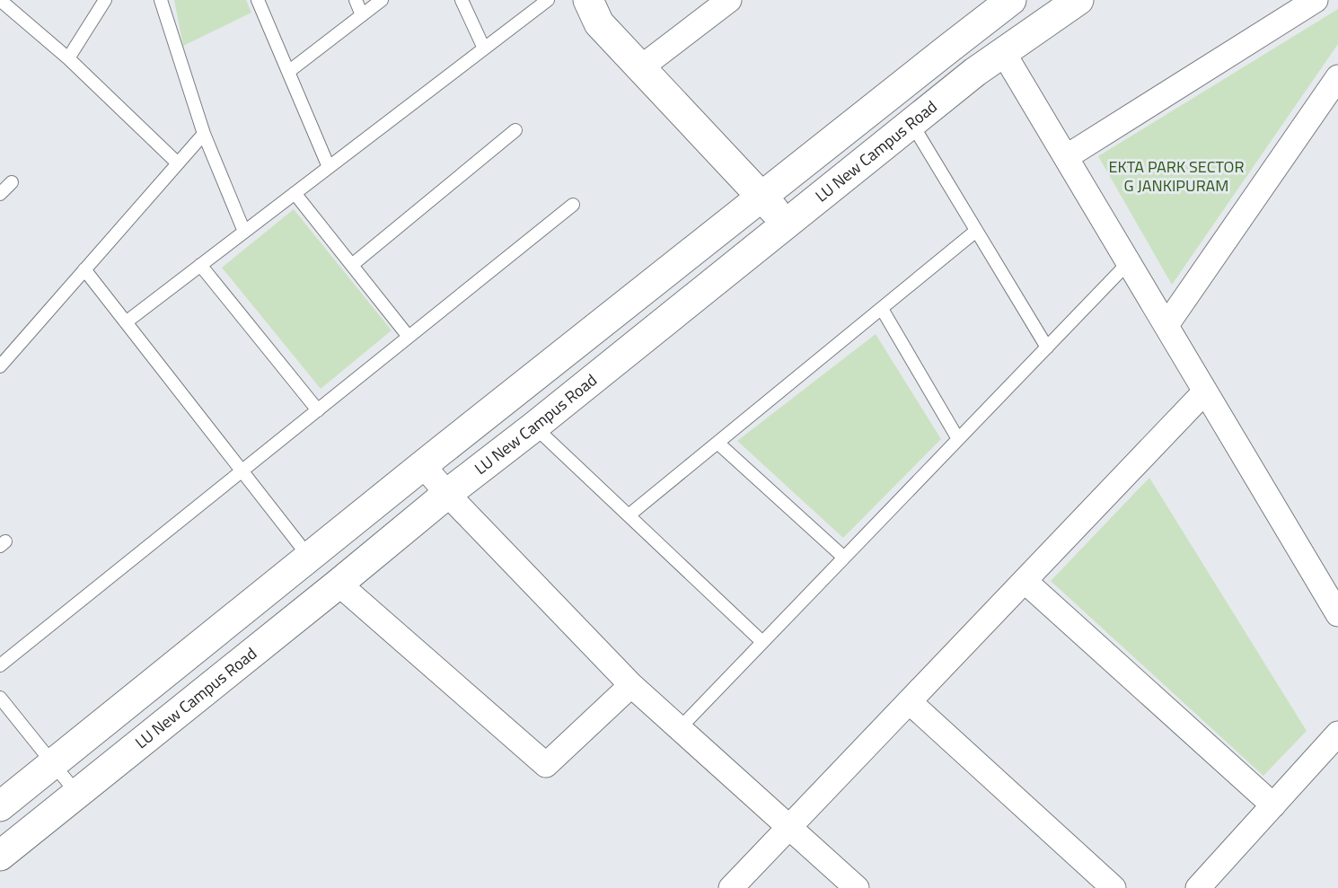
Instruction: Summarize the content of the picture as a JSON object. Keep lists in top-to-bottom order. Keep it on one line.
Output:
{"streets":{"street":["LU New Campus Road"]},"parks":["EKTA PARK SECTOR G JANKIPURAM"]}
